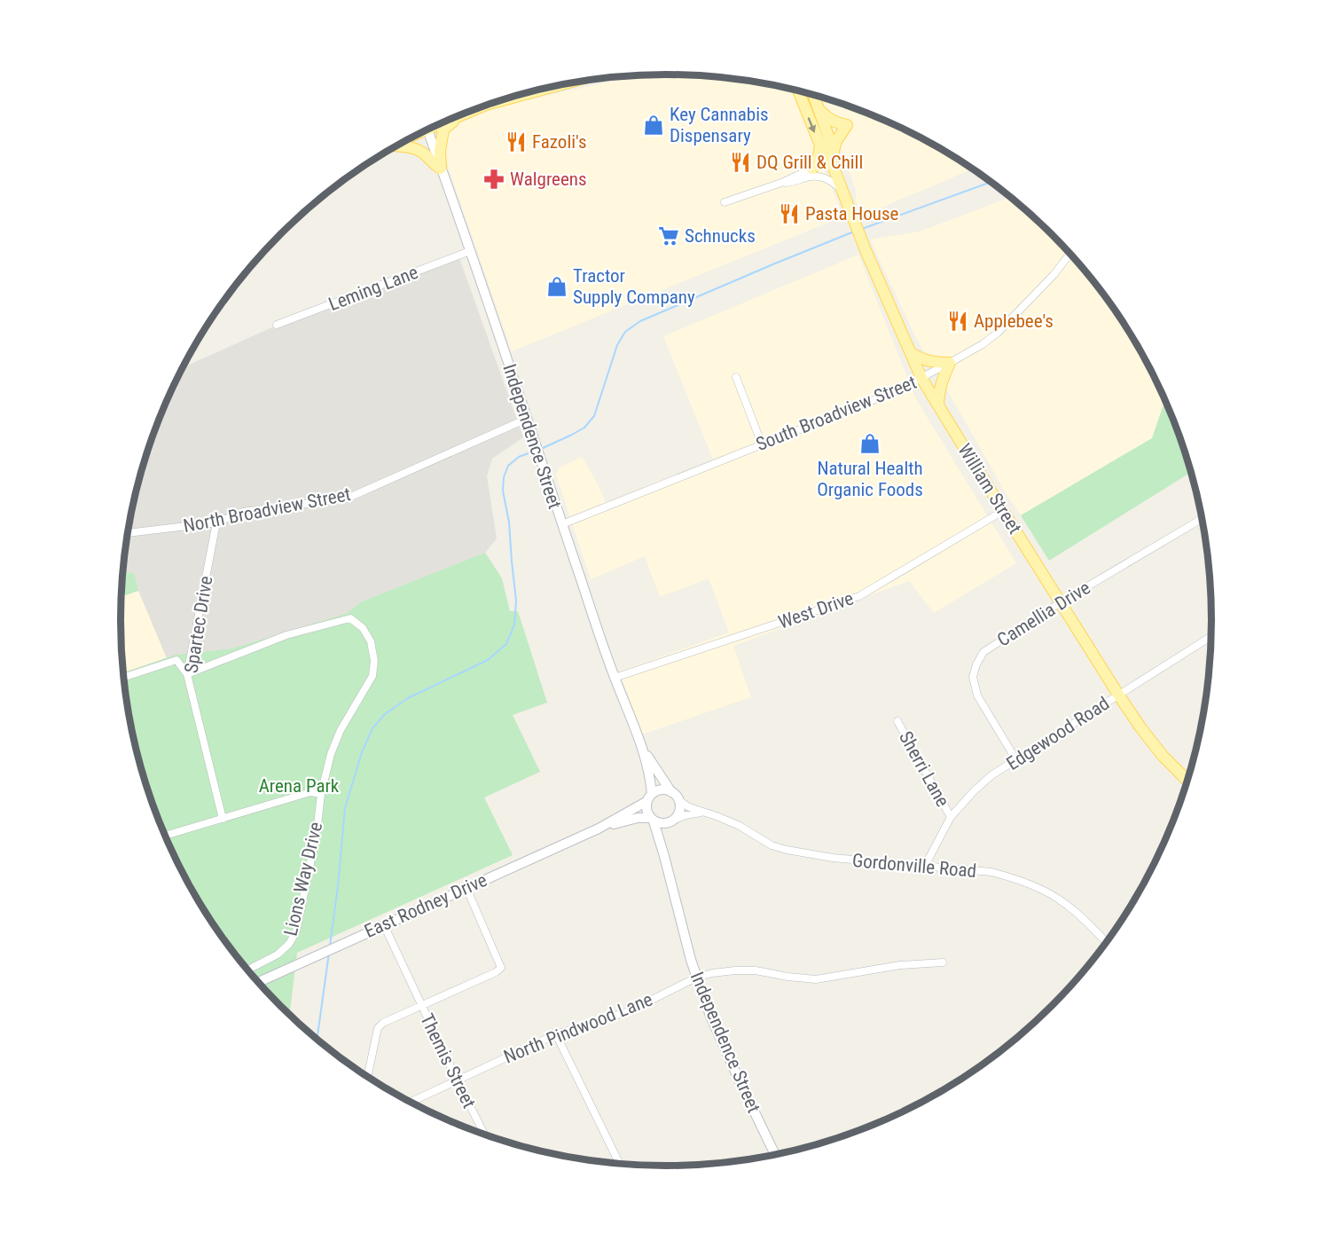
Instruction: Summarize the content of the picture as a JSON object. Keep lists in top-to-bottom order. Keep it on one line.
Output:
{"streets":{"main road":["William Street"],"street":["Leming Lane","South Broadview Street","Independence Street","North Broadview Street","West Drive","Camellia Drive","Spartec Drive","Edgewood Road","Sherri Lane","Gordonville Road","Lions Way Drive","East Rodney Drive","North Pindwood Lane","Themis Street"]},"crossings":[["Leming Lane","Independence Street"],["South Broadview Street","Independence Street"],["South Broadview Street","William Street"],["Independence Street","North Broadview Street"],["Independence Street","West Drive"],["Independence Street","Gordonville Road"],["Independence Street","East Rodney Drive"],["Independence Street","North Pindwood Lane"],["William Street","West Drive"],["William Street","Camellia Drive"],["William Street","Edgewood Road"],["North Broadview Street","Spartec Drive"],["Camellia Drive","Edgewood Road"],["Spartec Drive","Lions Way Drive"],["Edgewood Road","Sherri Lane"],["Edgewood Road","Gordonville Road"],["Gordonville Road","East Rodney Drive"],["East Rodney Drive","Themis Street"],["North Pindwood Lane","Themis Street"]],"parks":["Arena Park"],"places":{"shop":["Key Cannabis Dispensary","Tractor Supply Company","Natural Health Organic Foods"],"restaurant":["Fazoli's","DQ Grill & Chill","Pasta House","Applebee's"],"pharmacy":["Walgreens"],"supermarket":["Schnucks"]}}
